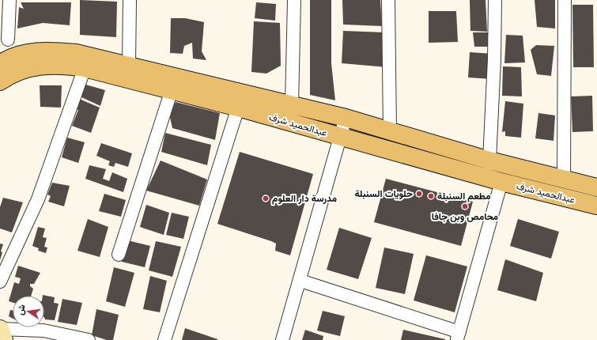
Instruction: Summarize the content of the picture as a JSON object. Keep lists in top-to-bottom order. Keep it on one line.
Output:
{"streets":{"main road":["عبدالحميد شرف"]},"places":["حلويات السنبلة","مطعم السنبلة","مدرسة دار العلوم","محامص وبن جافا"],"north":"left"}
